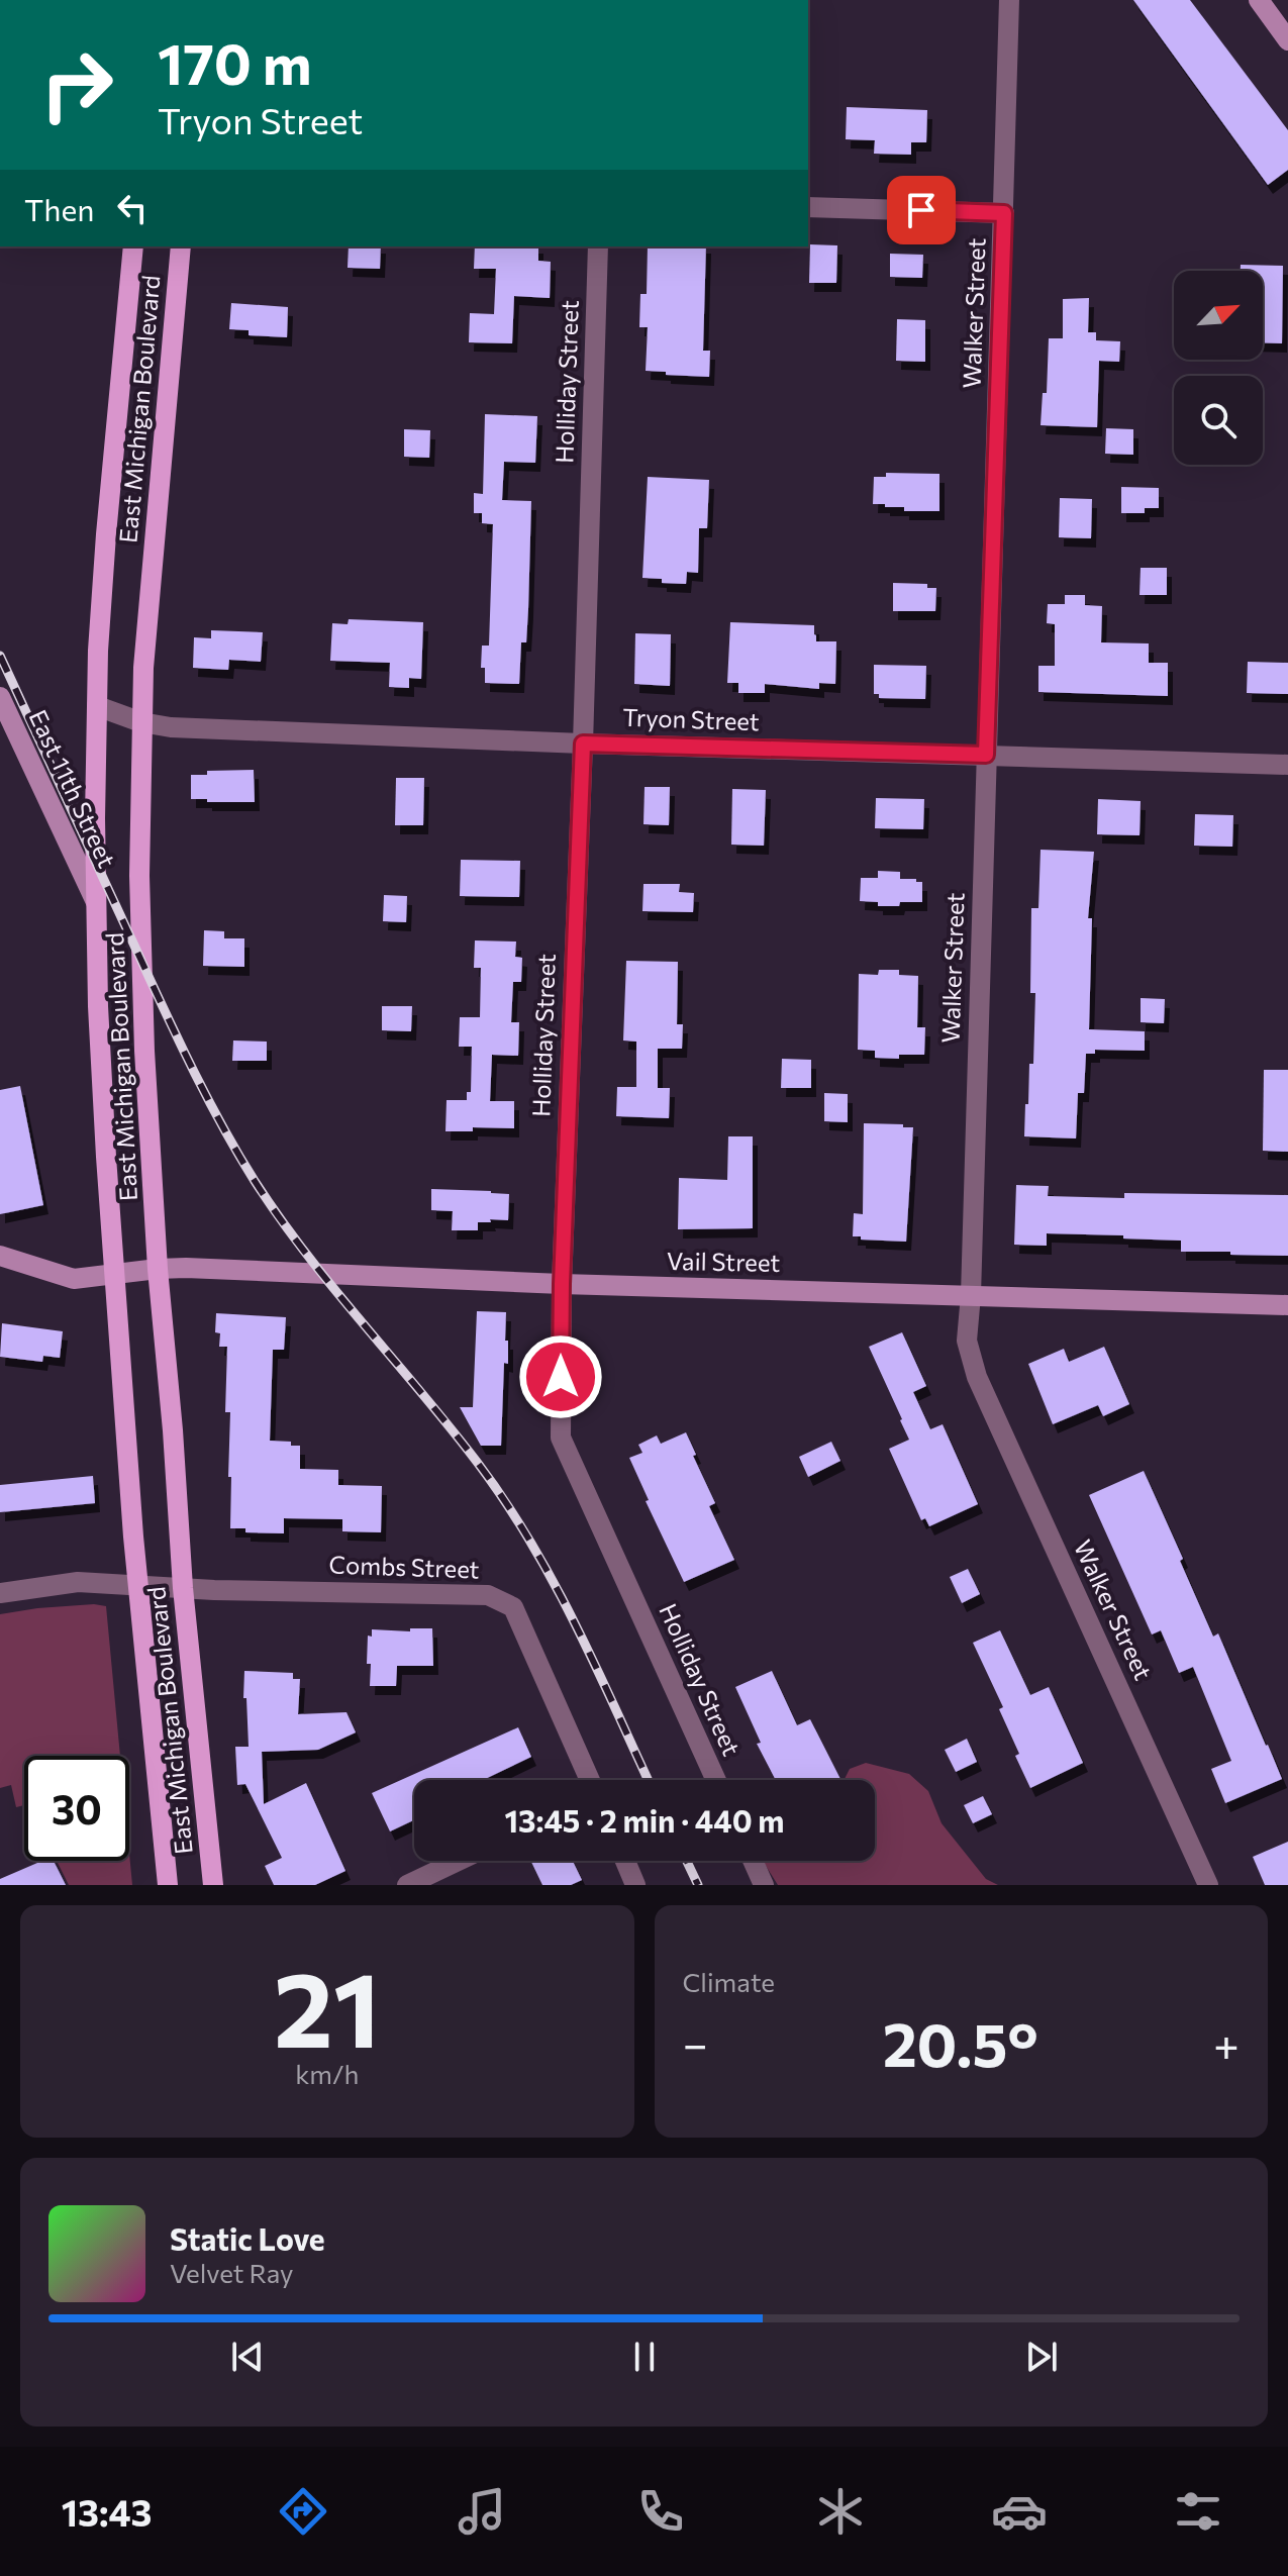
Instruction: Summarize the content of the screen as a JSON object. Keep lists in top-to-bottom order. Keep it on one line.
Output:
{"streets":{"main road":["East Michigan Boulevard"],"street":["Walker Street","Holliday Street","Tryon Street","East 11th Street","Vail Street","Combs Street"]},"crossings":[["Walker Street","Tryon Street"],["Walker Street","Vail Street"],["Holliday Street","Tryon Street"],["Holliday Street","Vail Street"],["East Michigan Boulevard","Tryon Street"],["East Michigan Boulevard","East 11th Street"],["East Michigan Boulevard","Vail Street"],["East Michigan Boulevard","Combs Street"]],"north":"top right","page":{"turn":["170 m","Tryon Street"],"then":"Then","limit":"30","trip":"13:45 · 2 min · 440 m","tile":[["21","km/h"],"Climate"],"heat":["−","20.5°","+"],"song":["Static Love","Velvet Ray"],"tabs":"13:43"}}
